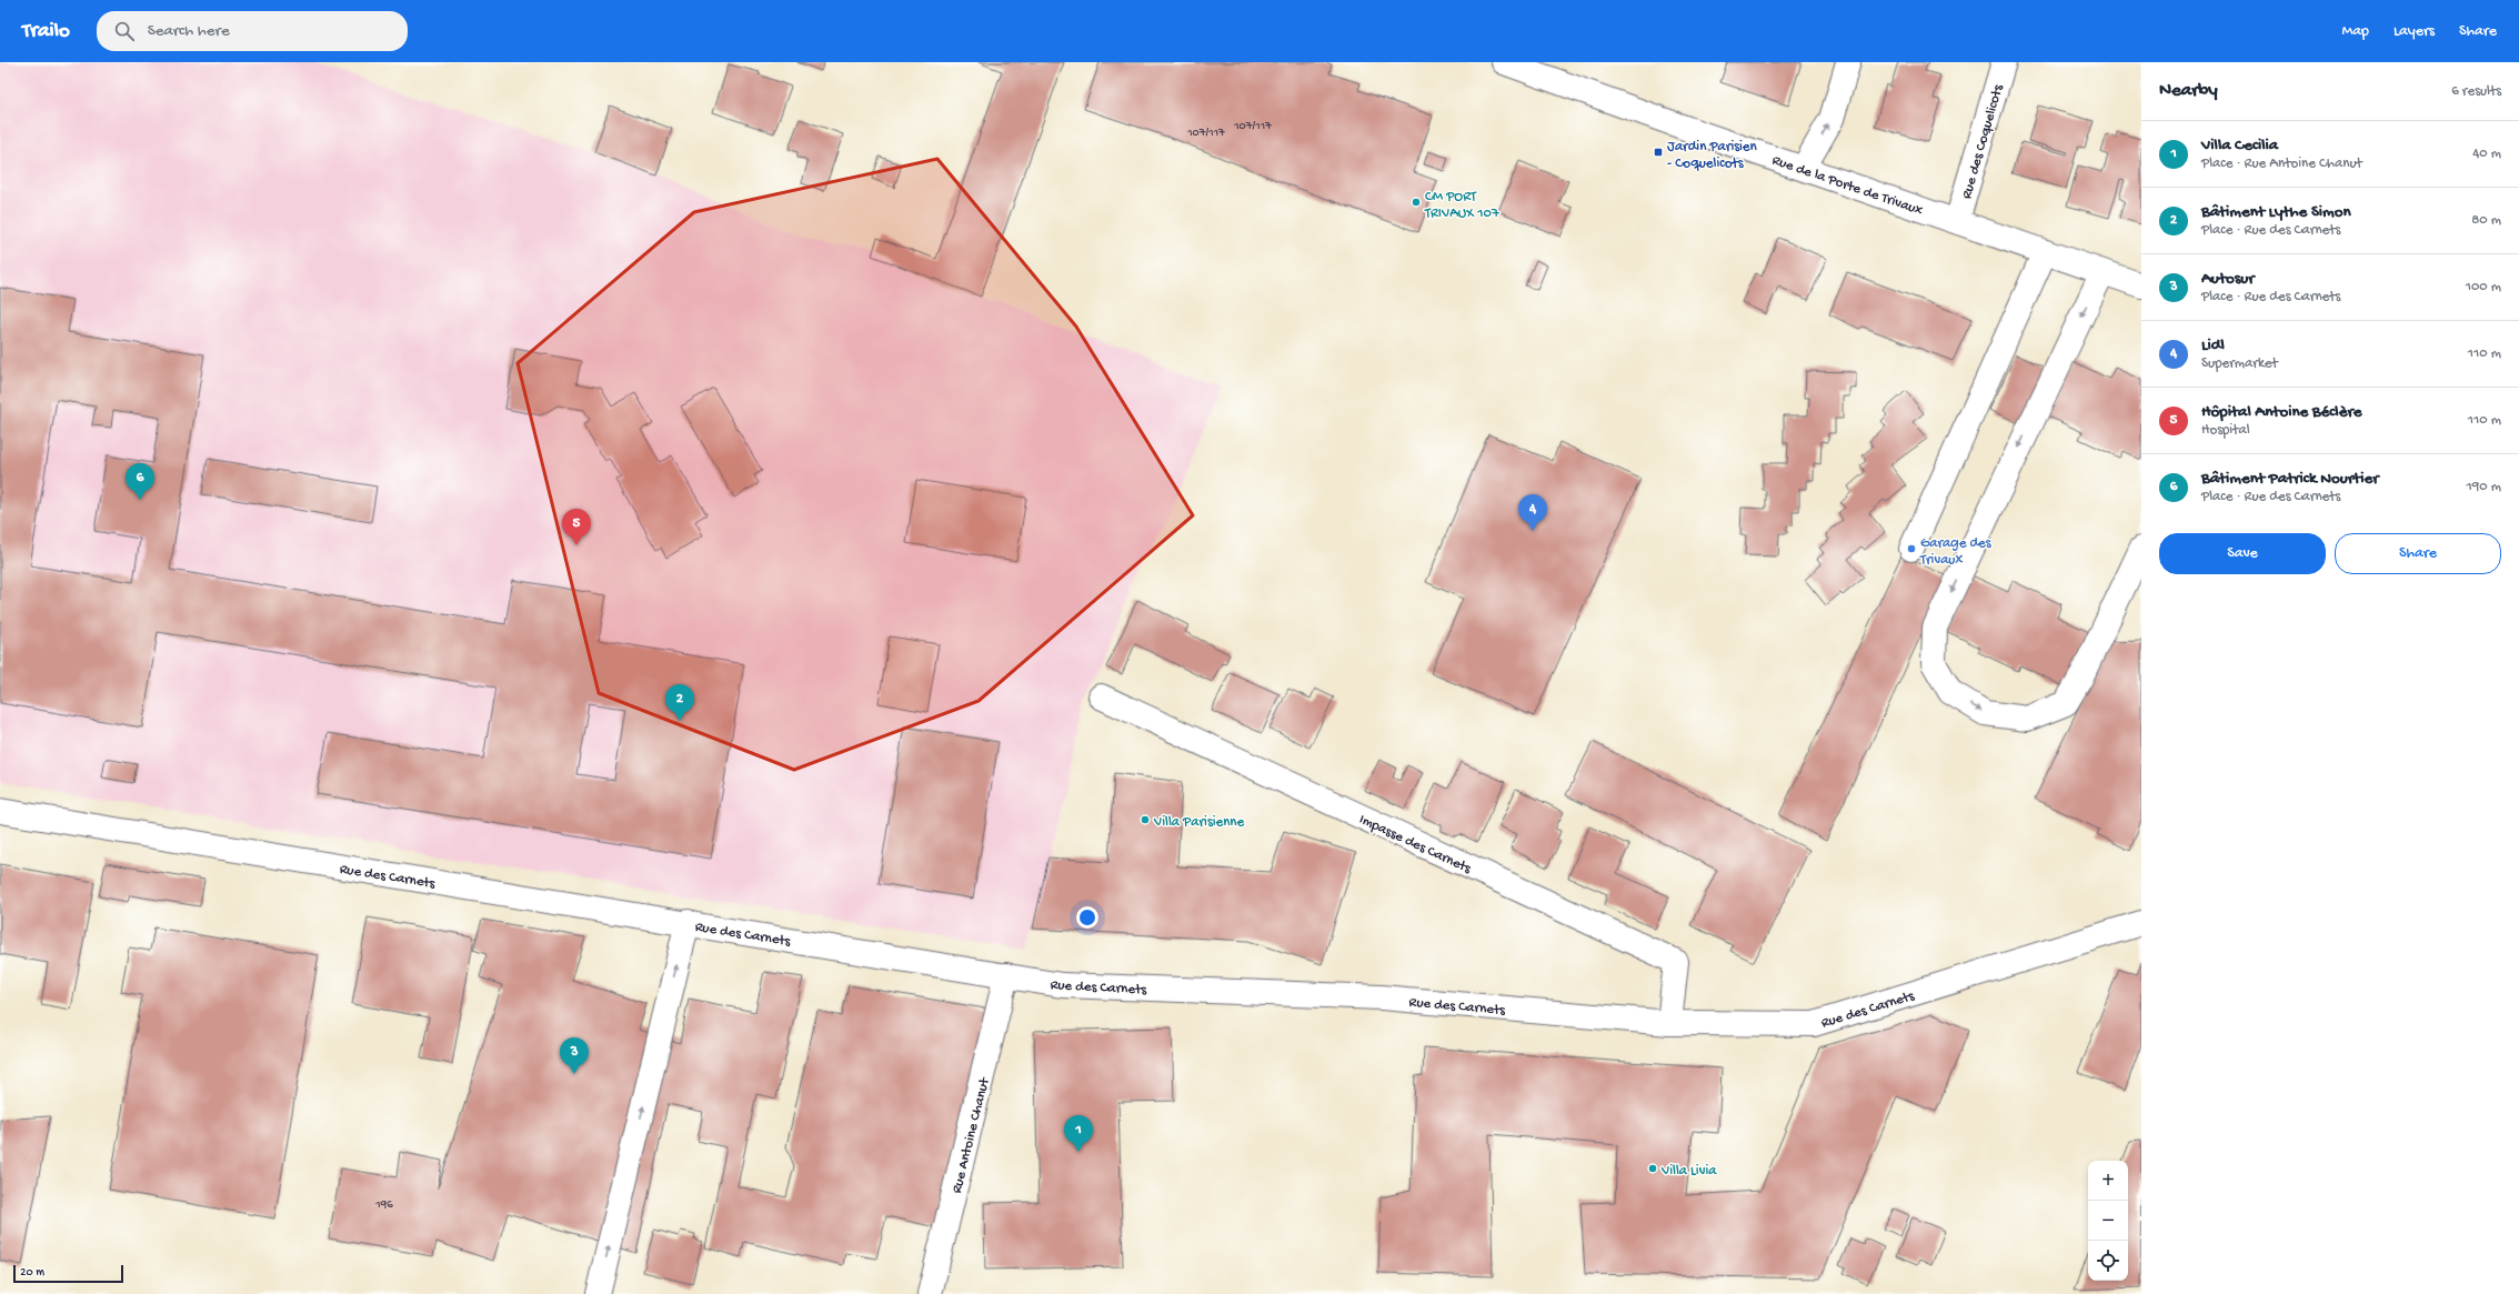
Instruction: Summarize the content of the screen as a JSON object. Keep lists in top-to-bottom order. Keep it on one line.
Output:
{"streets":{"street":["Rue des Coquelicots","Rue de la Porte de Trivaux","Impasse des Carnets","Rue des Carnets","Rue Antoine Chanut"]},"crossings":[["Rue des Coquelicots","Rue de la Porte de Trivaux"],["Impasse des Carnets","Rue des Carnets"],["Rue des Carnets","Rue Antoine Chanut"]],"places":{"transit":["Jardin Parisien - Coquelicots"],"other":["CM PORT TRIVAUX 107","Garage des Trivaux","Villa Parisienne","Villa Livia"]},"house_numbers":["107/117","107/117","196"],"scale_bar":"20 m","page":{"header":"Trailo","search":"Search here","nav":["Map","Layers","Share"],"heading":["Nearby","6 results"],"list":[{"mark":"1","name":"Villa Cecilia","note":"Place · Rue Antoine Chanut","value":"40 m"},{"mark":"2","name":"Bâtiment Lythe Simon","note":"Place · Rue des Carnets","value":"80 m"},{"mark":"3","name":"Autosur","note":"Place · Rue des Carnets","value":"100 m"},{"mark":"4","name":"Lidl","note":"Supermarket","value":"110 m"},{"mark":"5","name":"Hôpital Antoine Béclère","note":"Hospital","value":"110 m"},{"mark":"6","name":"Bâtiment Patrick Nourtier","note":"Place · Rue des Carnets","value":"190 m"}],"pins":["6","4","5","2","3","1"],"buttons":["Save","Share"],"map_buttons":["+","−"],"scale":"20 m"}}
